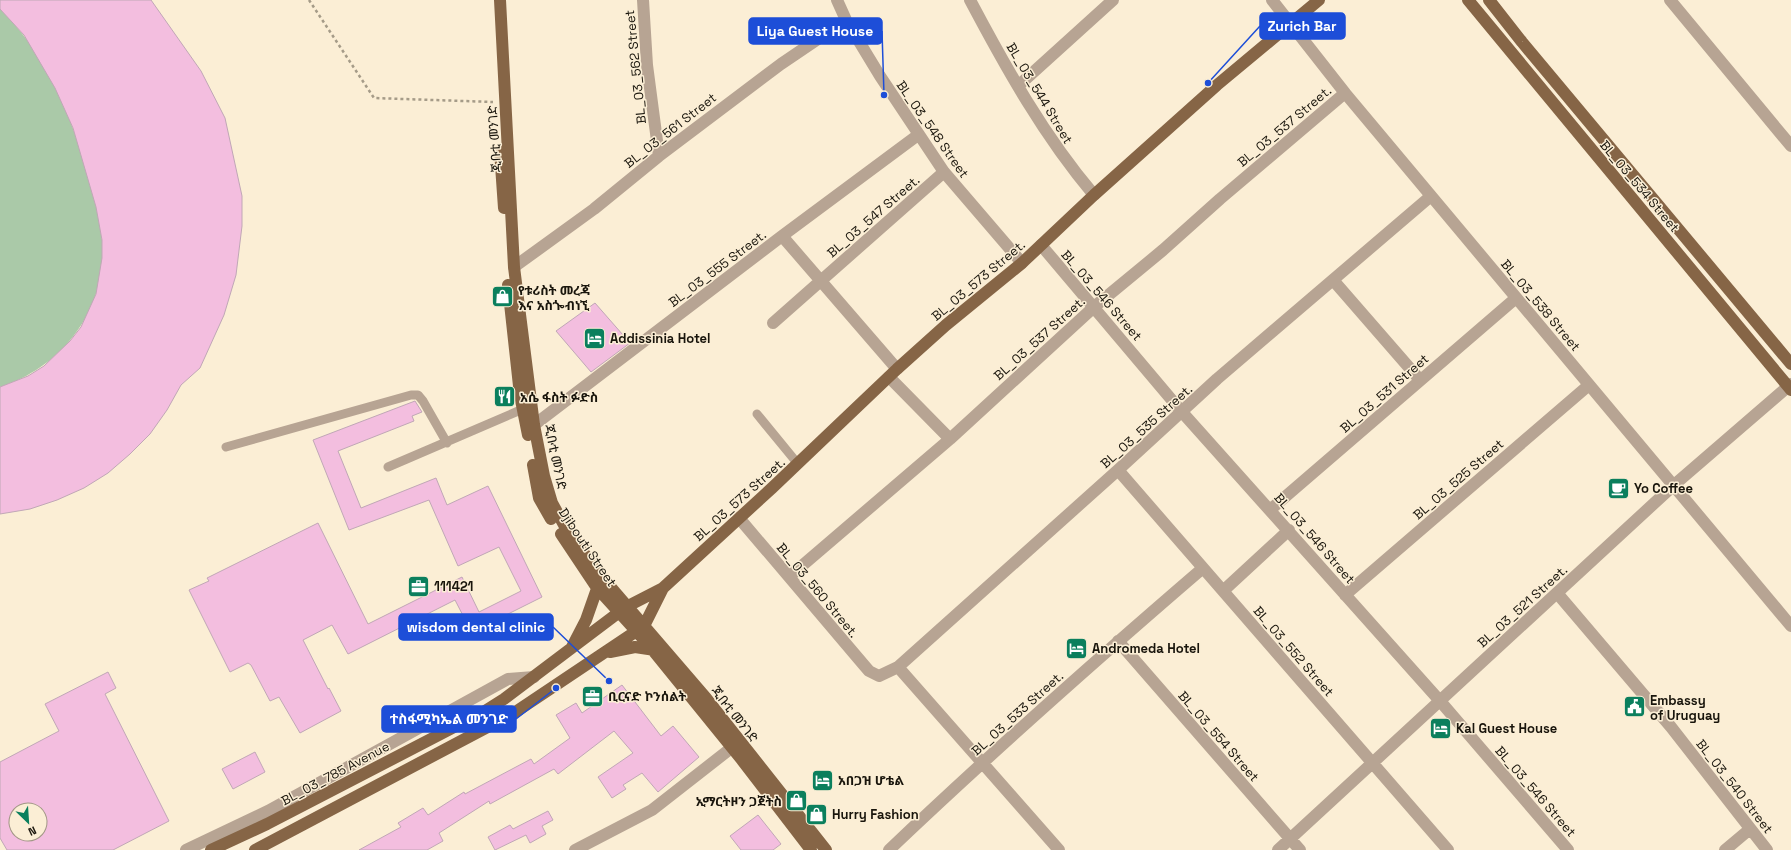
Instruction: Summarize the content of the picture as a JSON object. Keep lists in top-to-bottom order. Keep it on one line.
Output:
{"streets":{"main road":["ጂቡቲ መንገድ","BL_03_534 Street","BL_03_573 Street.","Djibouti Street","BL_03_785 Avenue"],"street":["BL_03_562 Street","BL_03_544 Street","BL_03_537 Street.","BL_03_548 Street","BL_03_561 Street","BL_03_547 Street.","BL_03_555 Street.","BL_03_546 Street","BL_03_538 Street","BL_03_531 Street","BL_03_535 Street.","BL_03_525 Street","BL_03_560 Street.","BL_03_521 Street.","BL_03_552 Street","BL_03_533 Street.","BL_03_554 Street","BL_03_540 Street"]},"crossings":[["BL_03_562 Street","BL_03_561 Street"],["BL_03_544 Street","BL_03_573 Street."],["BL_03_537 Street.","BL_03_546 Street"],["BL_03_537 Street.","BL_03_538 Street"],["BL_03_537 Street.","BL_03_560 Street."],["BL_03_548 Street","BL_03_561 Street"],["BL_03_548 Street","BL_03_547 Street."],["BL_03_548 Street","BL_03_555 Street."],["BL_03_548 Street","BL_03_573 Street."],["BL_03_561 Street","ጂቡቲ መንገድ"],["ጂቡቲ መንገድ","BL_03_555 Street."],["ጂቡቲ መንገድ","Djibouti Street"],["ጂቡቲ መንገድ","BL_03_785 Avenue"],["BL_03_534 Street","BL_03_521 Street."],["BL_03_573 Street.","BL_03_546 Street"],["BL_03_573 Street.","BL_03_538 Street"],["BL_03_573 Street.","BL_03_560 Street."],["BL_03_573 Street.","BL_03_785 Avenue"],["BL_03_546 Street","BL_03_531 Street"],["BL_03_546 Street","BL_03_535 Street."],["BL_03_546 Street","BL_03_525 Street"],["BL_03_546 Street","BL_03_521 Street."],["BL_03_538 Street","BL_03_531 Street"],["BL_03_538 Street","BL_03_535 Street."],["BL_03_538 Street","BL_03_525 Street"],["BL_03_538 Street","BL_03_521 Street."],["BL_03_535 Street.","BL_03_560 Street."],["BL_03_535 Street.","BL_03_552 Street"],["BL_03_521 Street.","BL_03_552 Street"],["BL_03_521 Street.","BL_03_554 Street"],["BL_03_521 Street.","BL_03_540 Street"],["BL_03_552 Street","BL_03_533 Street."],["BL_03_533 Street.","BL_03_554 Street"]],"places":{"other":["Zurich Bar","Liya Guest House","wisdom dental clinic","ተስፋሚካኤል መንገድ"],"shop":["የቱሪስት መረጃ እና አስጐብነኚ","ኢማርትዞን ጋጀትስ","Hurry Fashion"],"hotel":["Addissinia Hotel","Andromeda Hotel","Kal Guest House","አበጋዝ ሆቴል"],"restaurant":["አሴ ፋስት ፉድስ"],"cafe":["Yo Coffee"],"office":["111421","ቢርናድ ኮንሰልት"],"public building":["Embassy of Uruguay"]},"north":"bottom right"}
